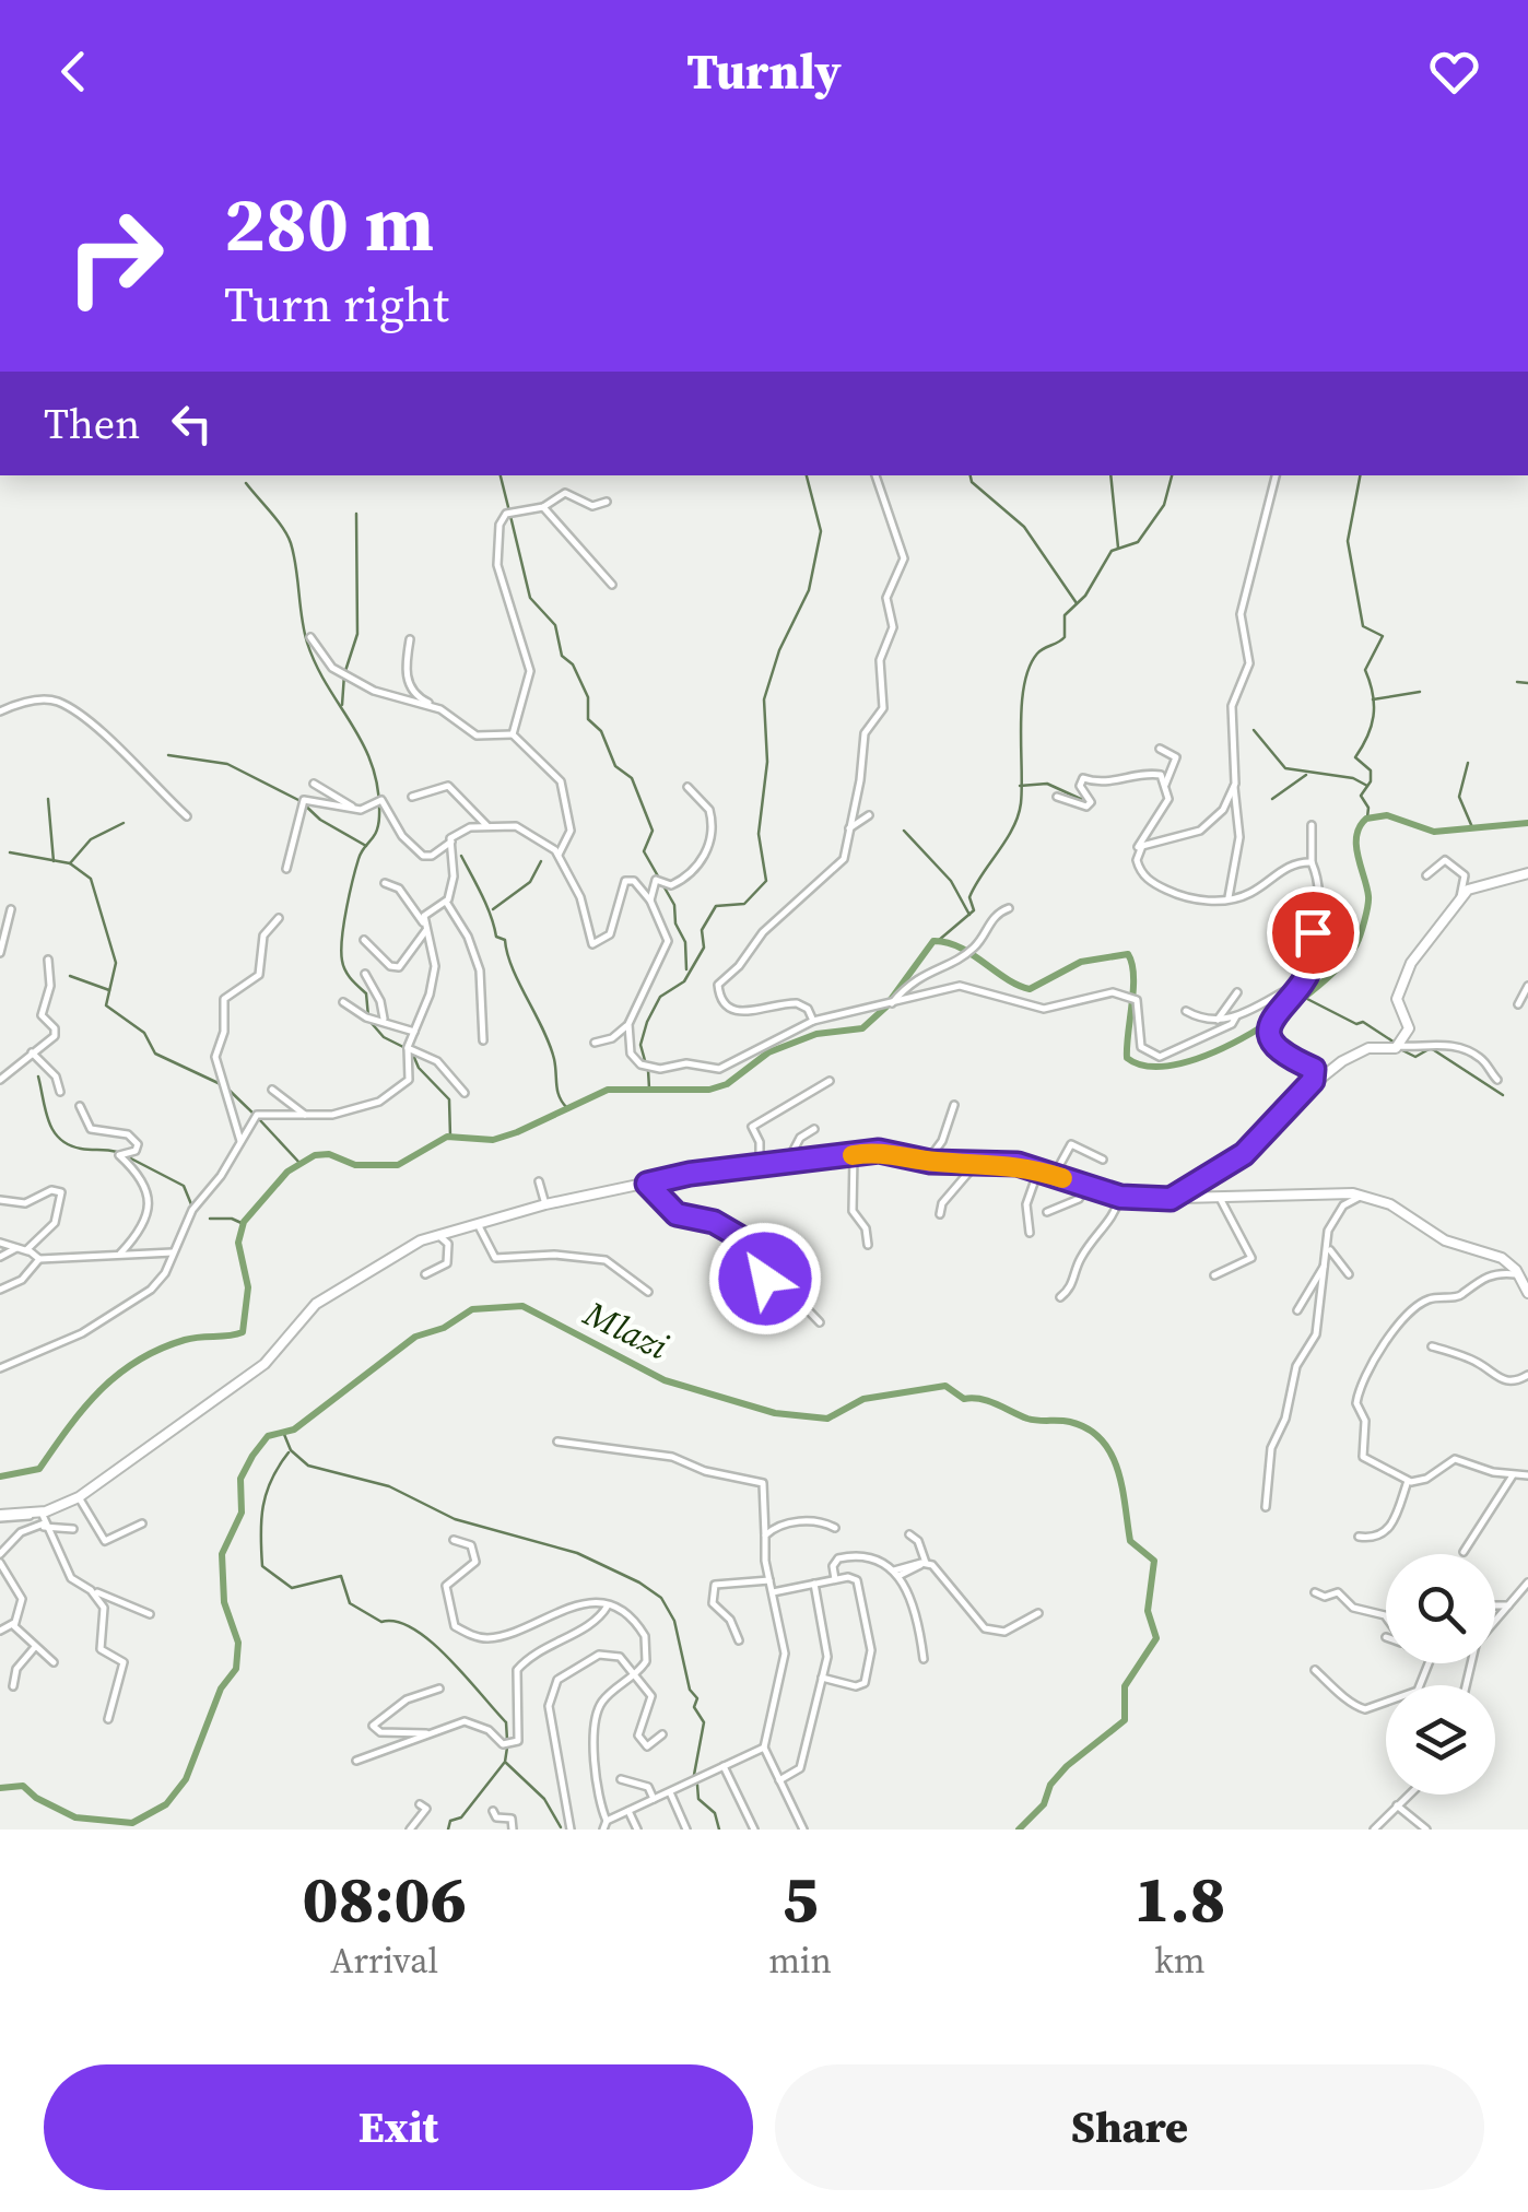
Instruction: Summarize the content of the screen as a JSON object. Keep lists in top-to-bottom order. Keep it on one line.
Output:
{"water":["Mlazi"],"page":{"header":"Turnly","turn":["280 m","Turn right"],"then":"Then","eta":["08:06","Arrival","5","min","1.8","km"],"buttons":["Exit","Share"]}}
